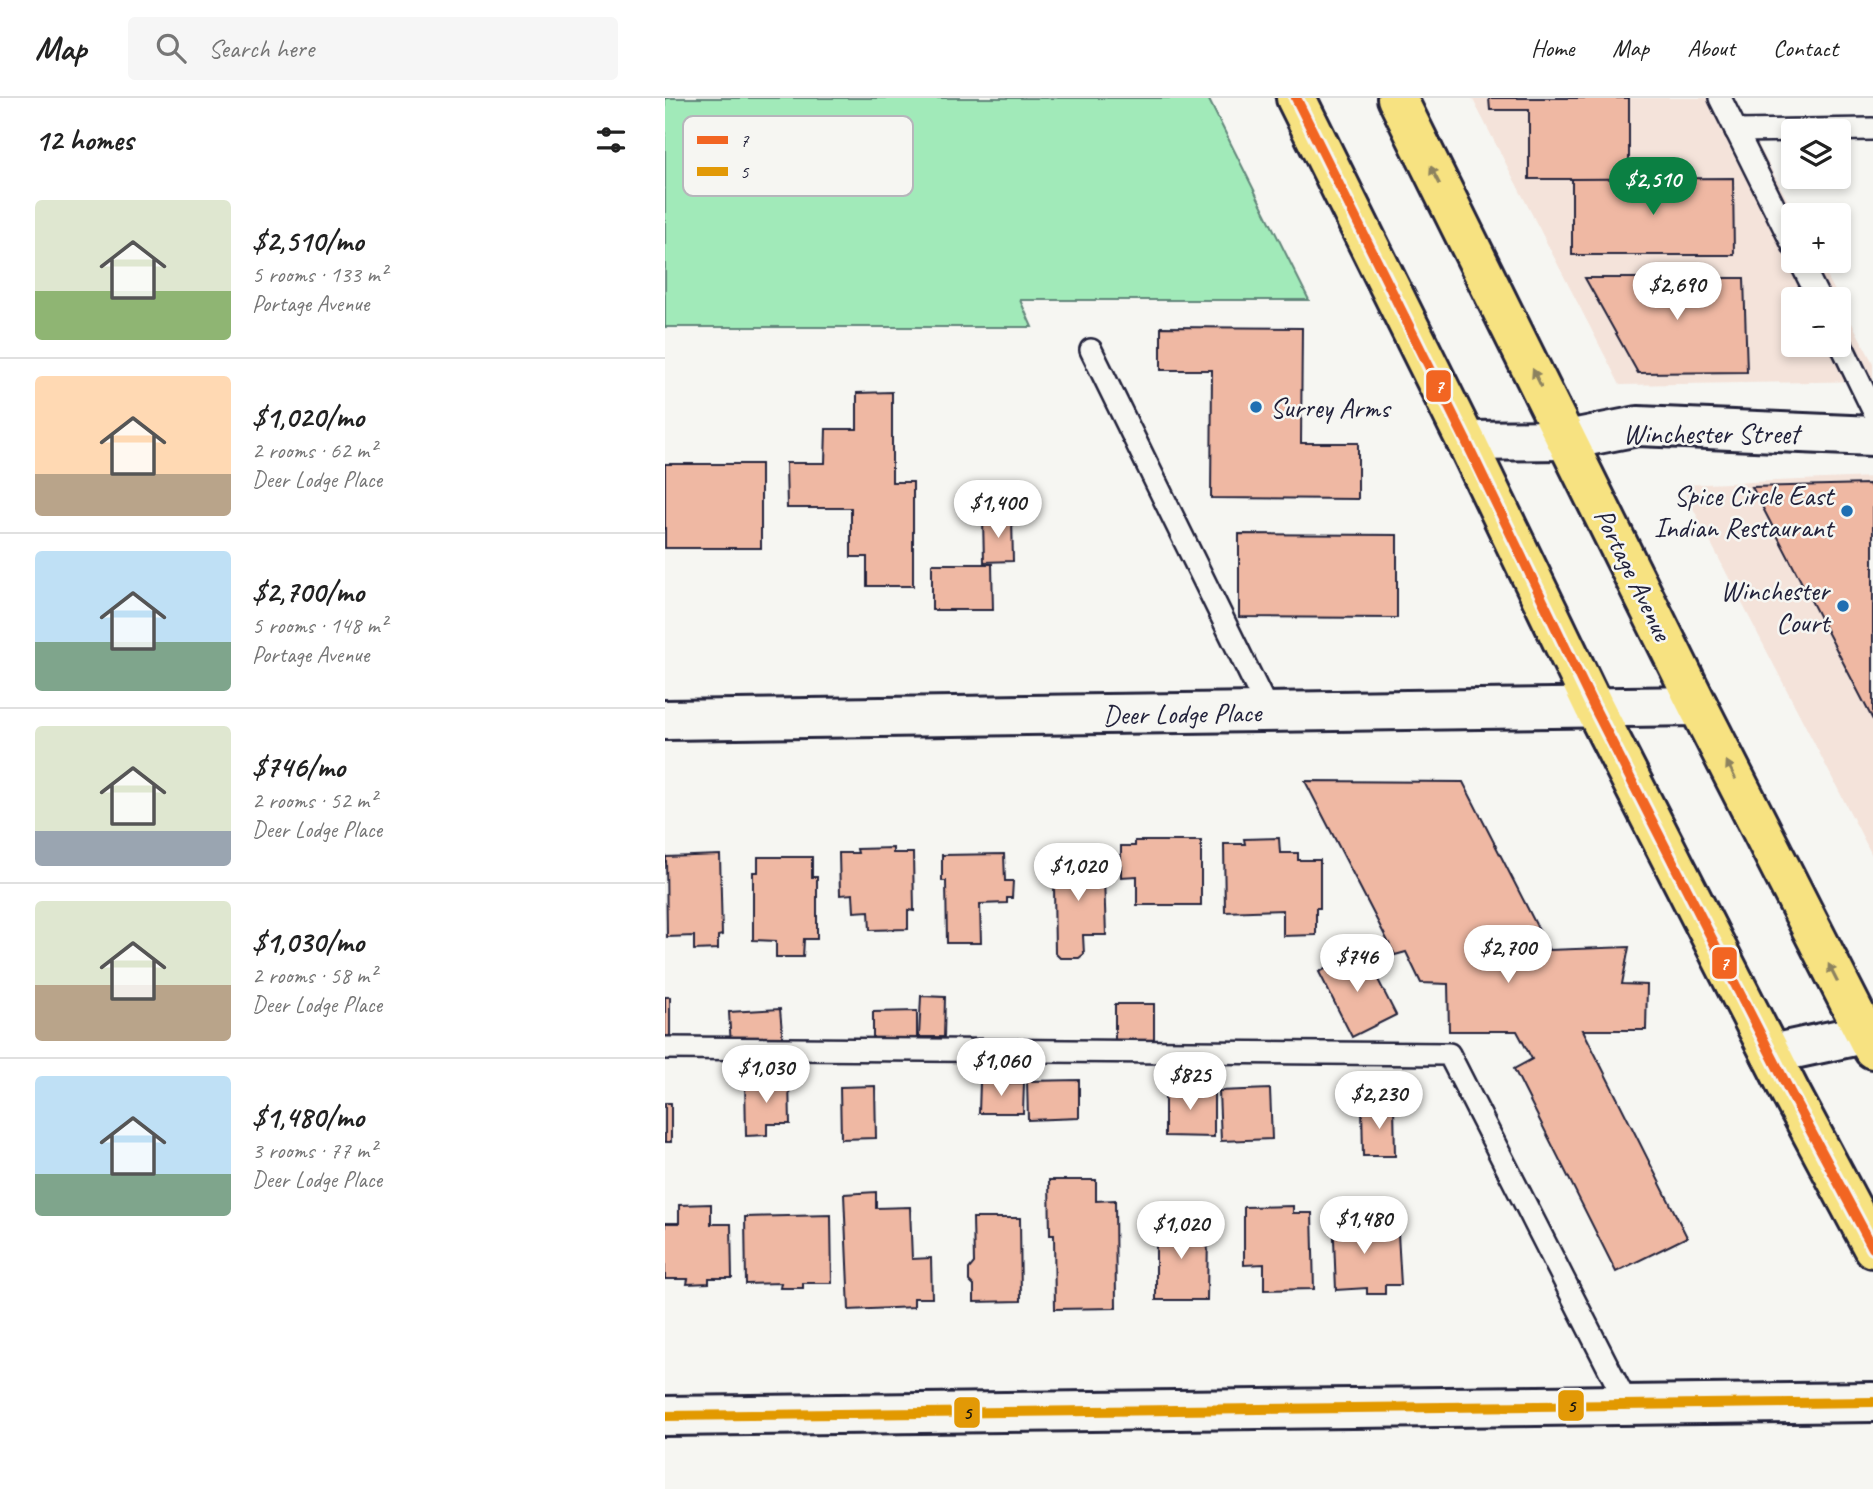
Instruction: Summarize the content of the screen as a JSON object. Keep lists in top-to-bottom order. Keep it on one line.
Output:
{"streets":{"highway":["Portage Avenue"],"street":["Winchester Street","Deer Lodge Place"]},"crossings":[["Winchester Street","Portage Avenue"],["Portage Avenue","Deer Lodge Place"]],"places":["Surrey Arms","Spice Circle East Indian Restaurant","Winchester Court"],"lines":["transit line 7","transit line 5"],"legend":["7","5"],"page":{"header":"Map","search":"Search here","nav":["Home","Map","About","Contact"],"heading":"12 homes","map_buttons":["+","−"],"price":["$2,510","$2,690","$1,400","$1,020","$2,700","$746","$1,060","$1,030","$825","$2,230","$1,480","$1,020"],"list":[{"name":"$2,510/mo","note":"5 rooms · 133 m² · Portage Avenue"},{"name":"$1,020/mo","note":"2 rooms · 62 m² · Deer Lodge Place"},{"name":"$2,700/mo","note":"5 rooms · 148 m² · Portage Avenue"},{"name":"$746/mo","note":"2 rooms · 52 m² · Deer Lodge Place"},{"name":"$1,030/mo","note":"2 rooms · 58 m² · Deer Lodge Place"},{"name":"$1,480/mo","note":"3 rooms · 77 m² · Deer Lodge Place"}]}}
